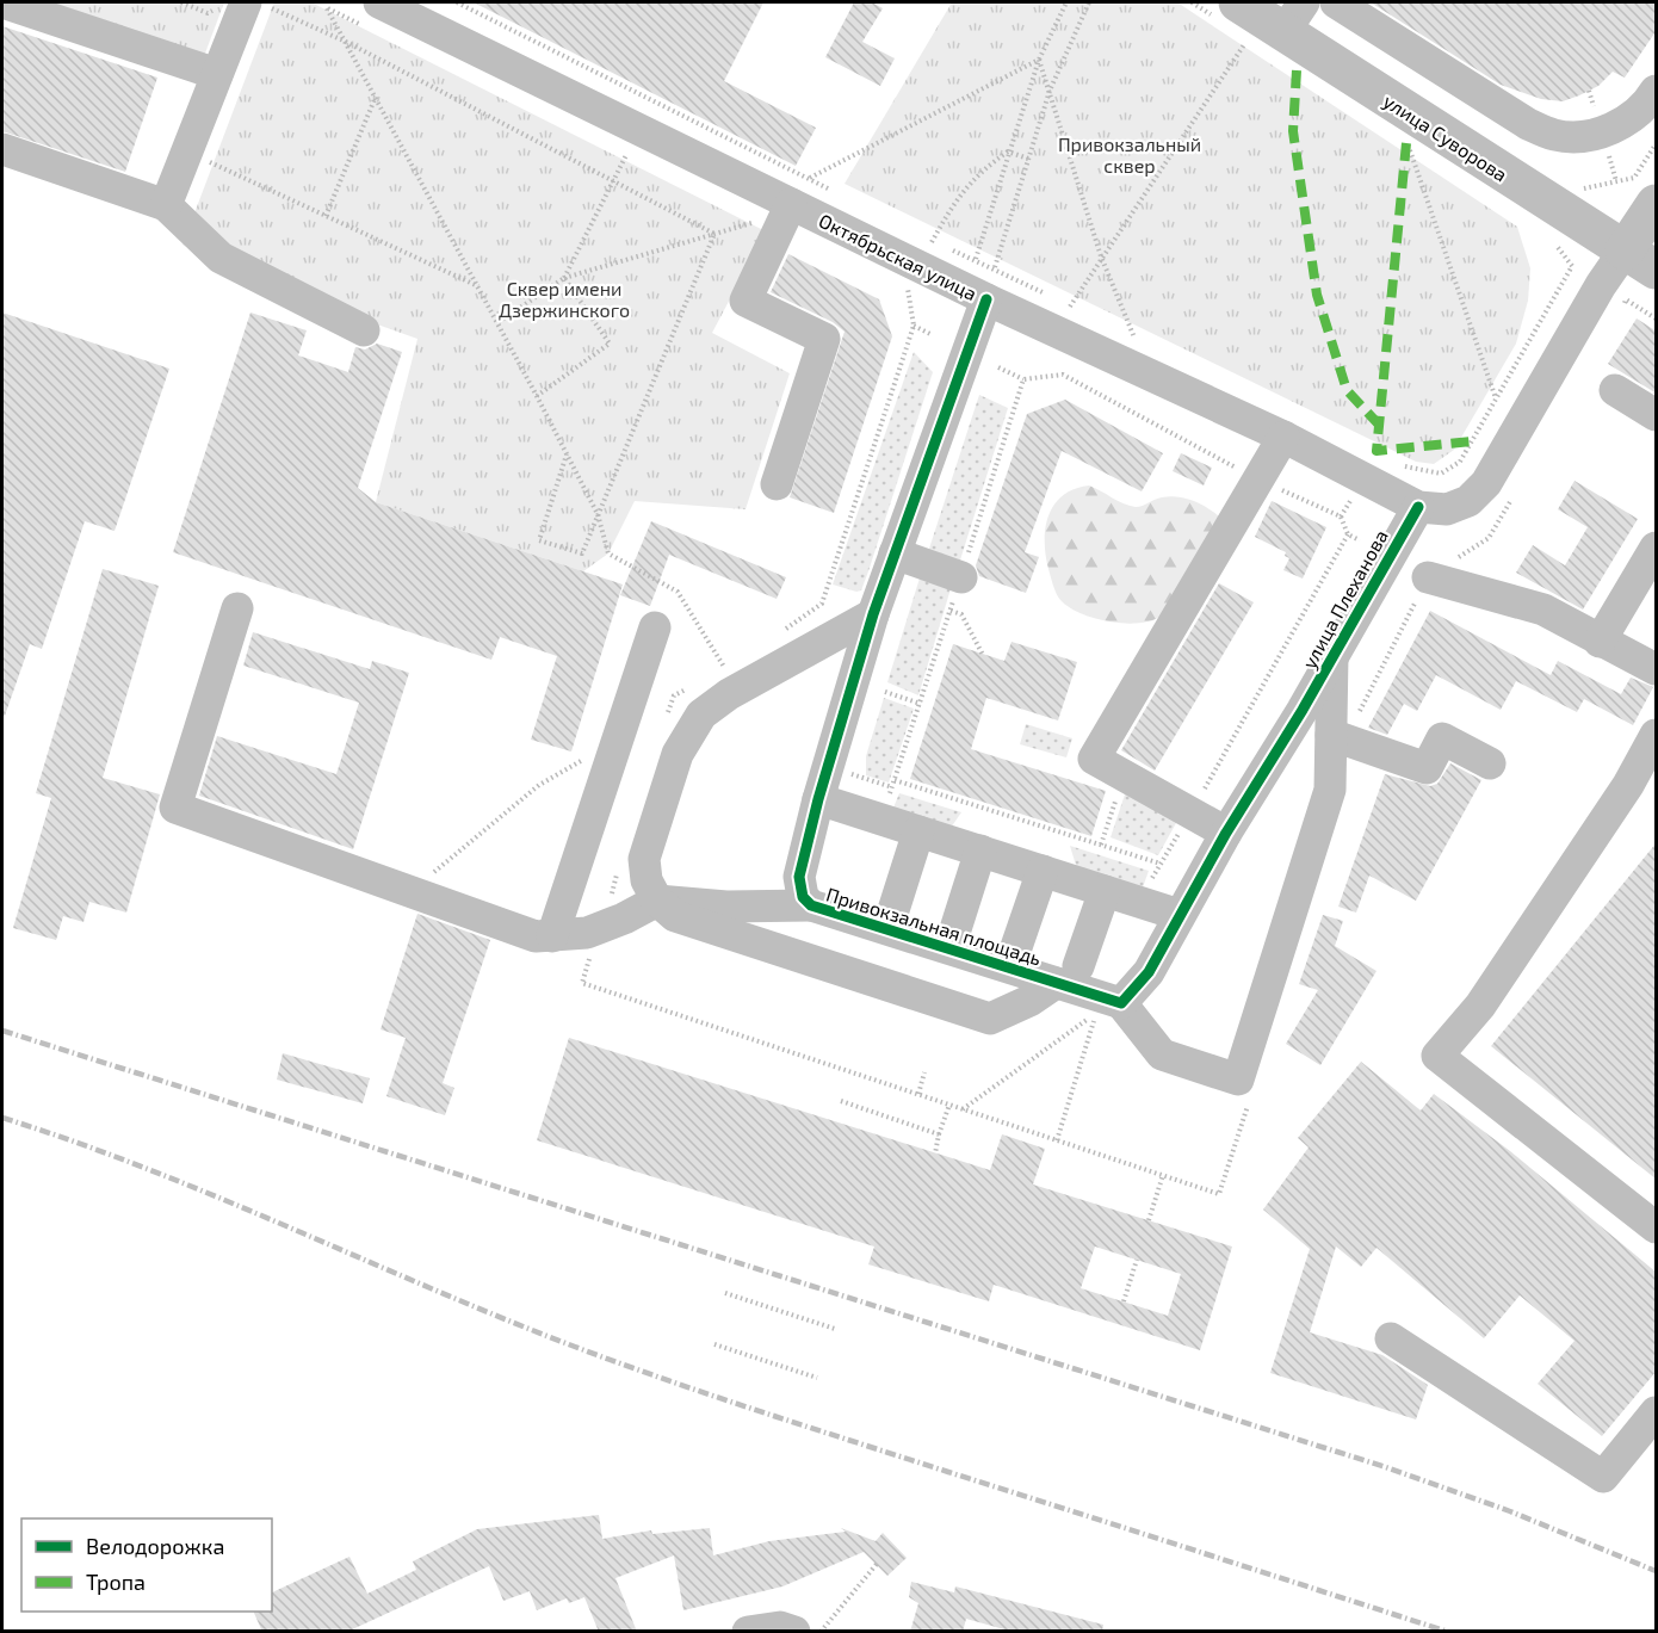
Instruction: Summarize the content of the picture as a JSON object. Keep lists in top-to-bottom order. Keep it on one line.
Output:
{"streets":{"main road":["улица Суворова"],"street":["Октябрьская улица","улица Плеханова","Привокзальная площадь"]},"crossings":[["Октябрьская улица","улица Плеханова"],["Октябрьская улица","Привокзальная площадь"]],"parks":["Привокзальный сквер","Сквер имени Дзержинского"],"legend":["Велодорожка","Тропа"]}
